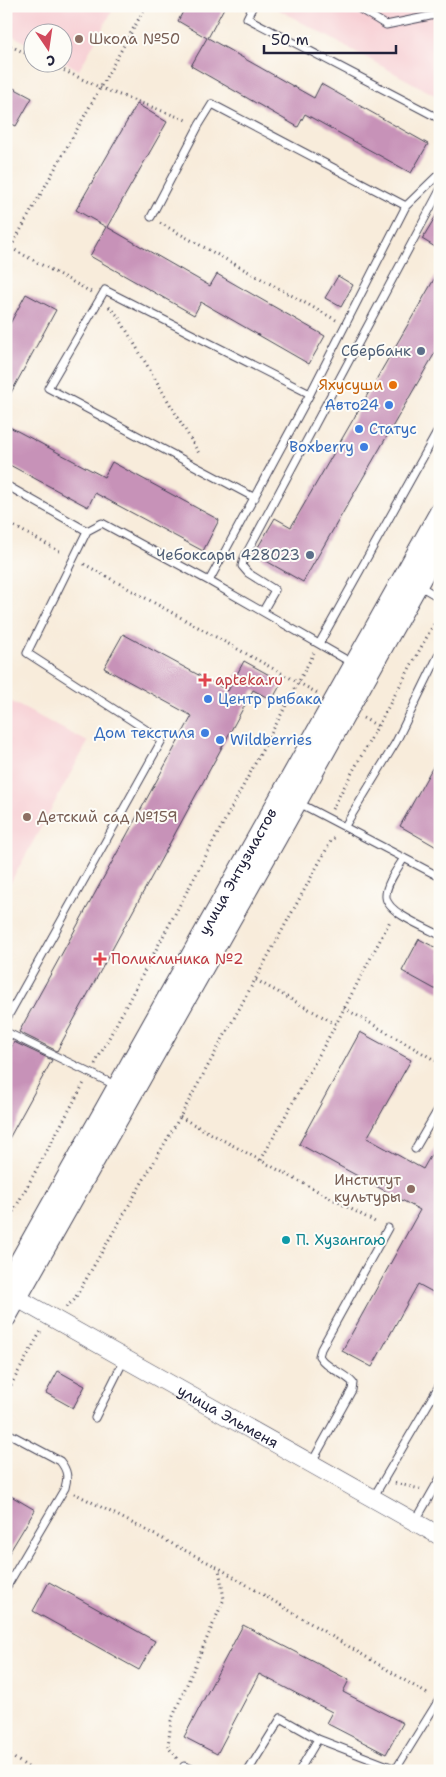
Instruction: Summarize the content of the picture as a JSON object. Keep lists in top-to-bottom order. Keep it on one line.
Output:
{"streets":{"main road":["улица Энтузиастов"],"street":["улица Эльменя"]},"crossings":[["улица Энтузиастов","улица Эльменя"]],"places":{"other":["Школа №50","Сбербанк","Яхусуши","Авто24","Статус","Boxberry","Чебоксары 428023","Центр рыбака","Дом текстиля","Wildberries","Детский сад №159","Институт культуры","П. Хузангаю"],"health":["apteka.ru","Поликлиника №2"]},"scale_bar":"50 m","north":"bottom"}
